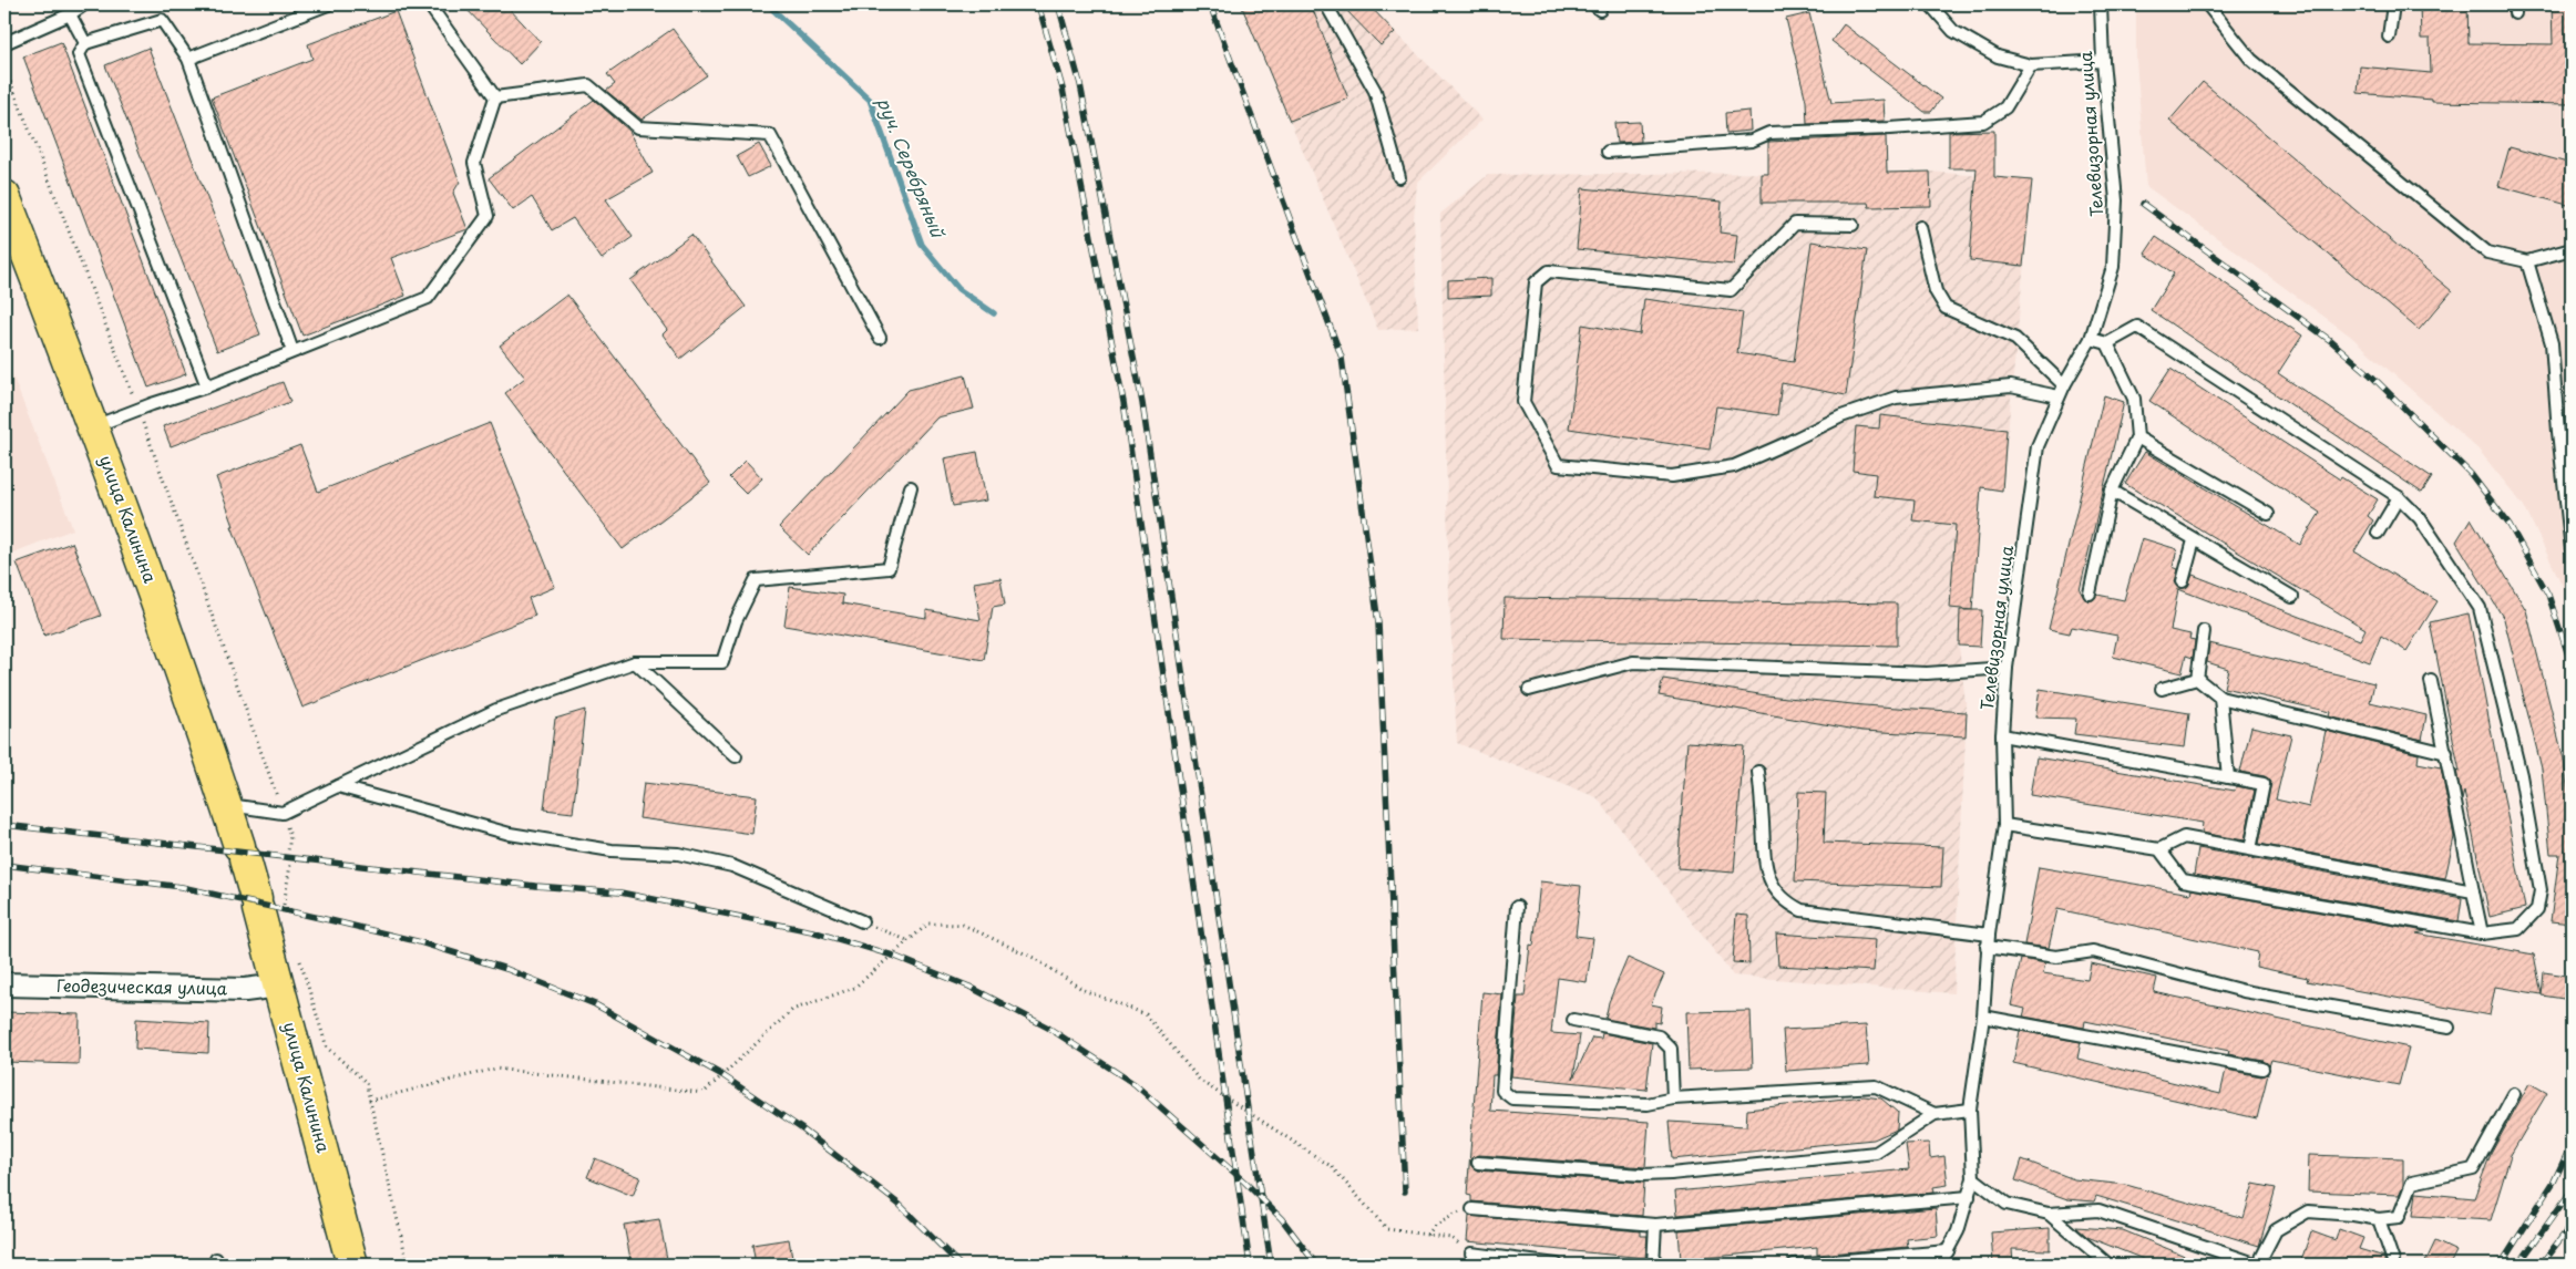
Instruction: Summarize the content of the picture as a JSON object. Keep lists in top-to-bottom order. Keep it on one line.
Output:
{"streets":{"main road":["улица Калинина"],"street":["Геодезическая улица"],"lane":["Телевизорная улица"]},"crossings":[["улица Калинина","Геодезическая улица"]],"water":["руч. Серебряный"]}
